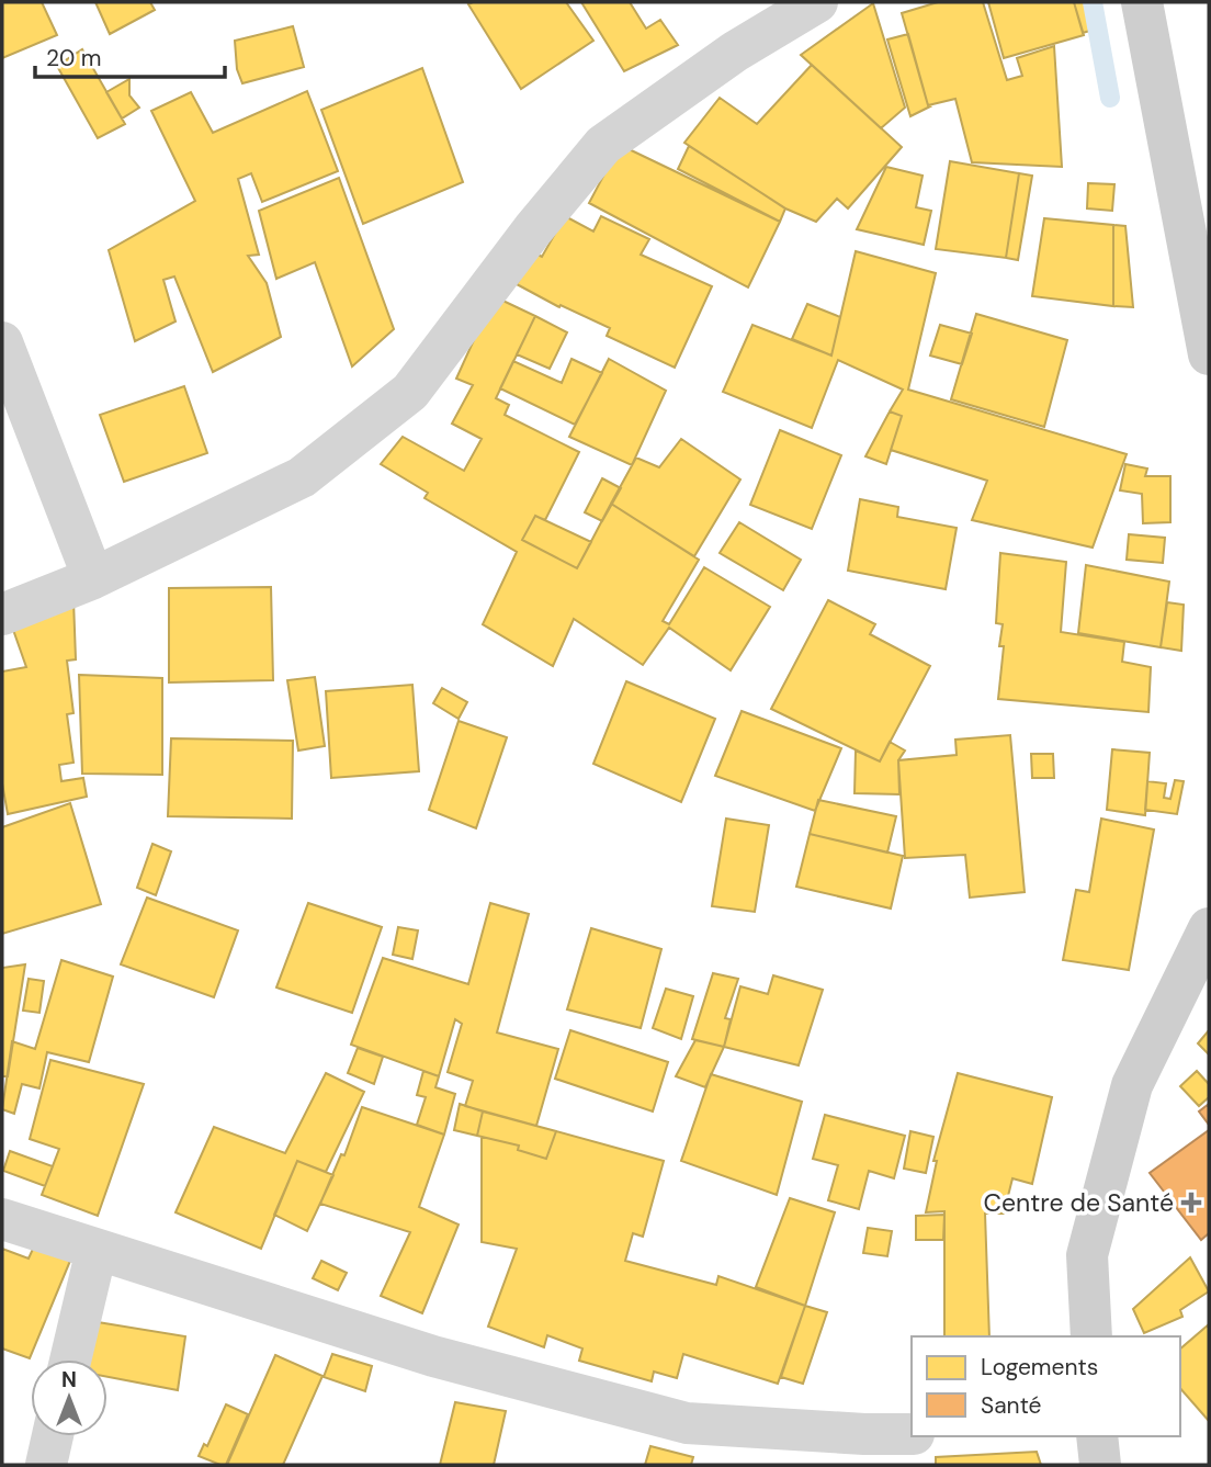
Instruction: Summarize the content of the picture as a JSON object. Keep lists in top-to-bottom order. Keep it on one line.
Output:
{"places":{"health":["Centre de Santé"]},"legend":["Logements","Santé"],"scale_bar":"20 m","north":"top"}
